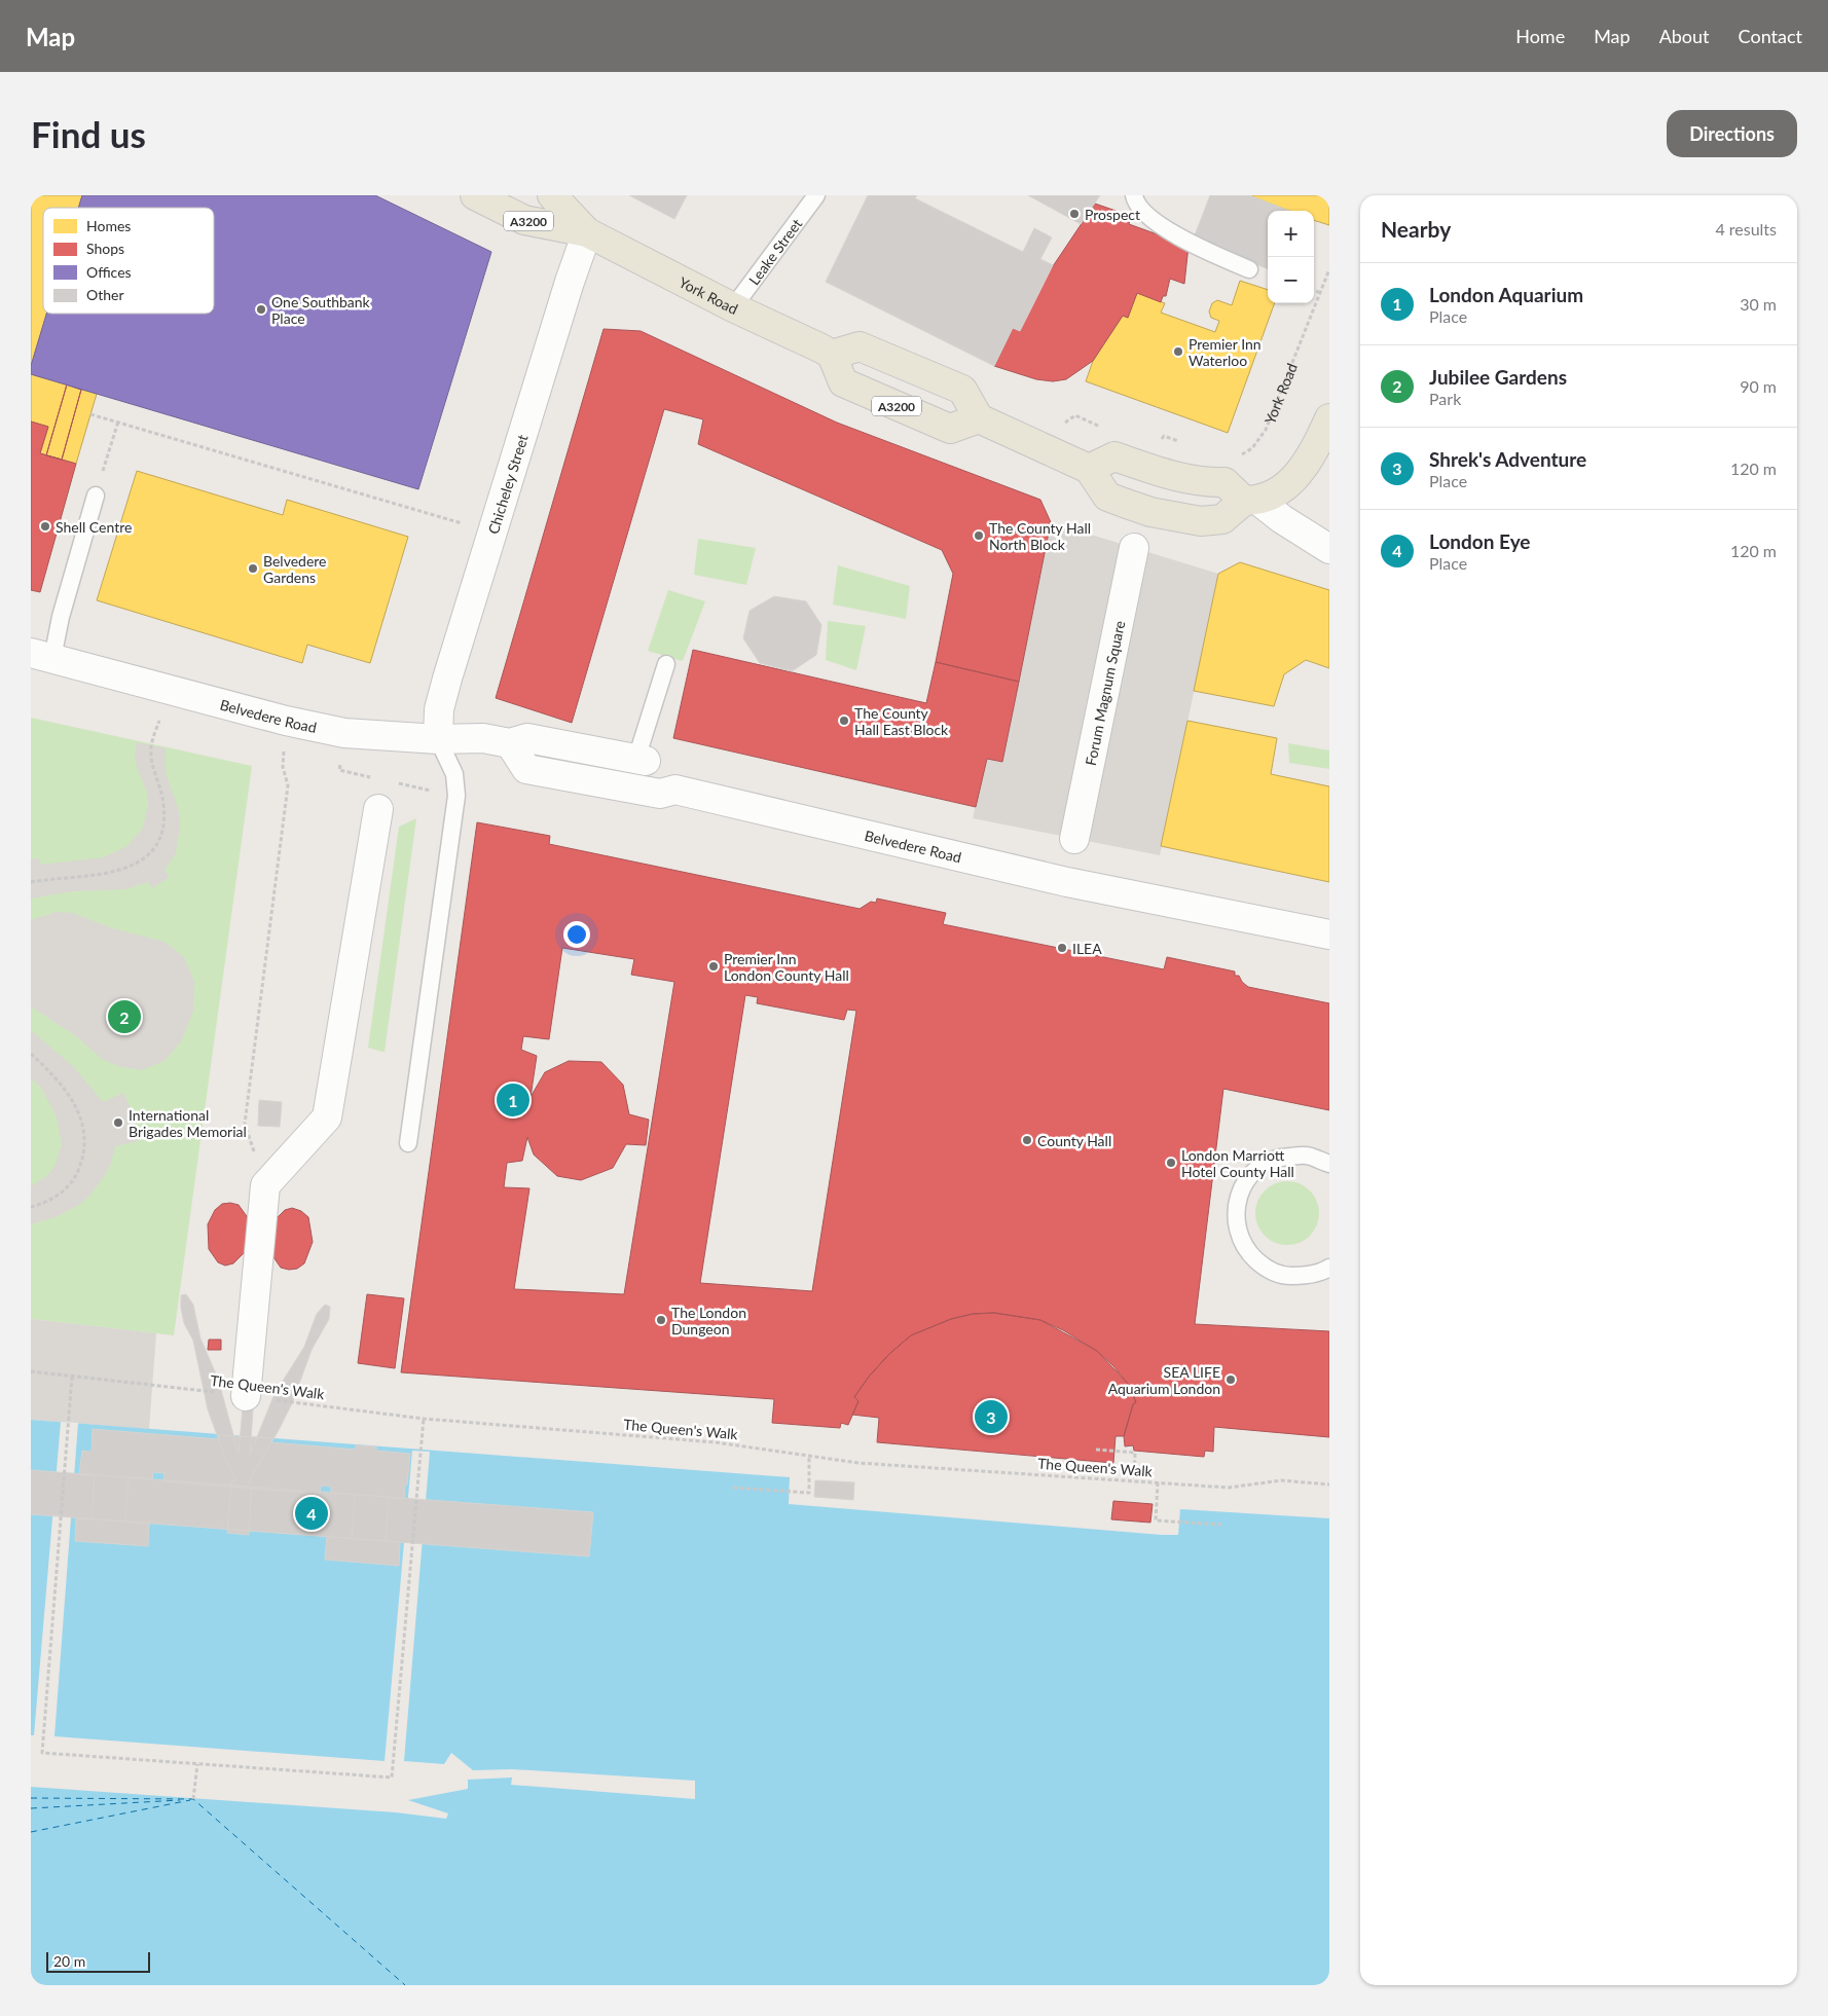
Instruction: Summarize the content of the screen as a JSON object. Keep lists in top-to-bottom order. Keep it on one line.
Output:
{"streets":{"main road":["A3200","York Road"],"street":["Chicheley Street","Forum Magnum Square","Belvedere Road"],"lane":["Leake Street"],"path":["The Queen's Walk"]},"crossings":[["A3200","York Road"],["Leake Street","York Road"],["York Road","Chicheley Street"],["Chicheley Street","Belvedere Road"]],"places":["Prospect","One Southbank Place","Premier Inn Waterloo","Shell Centre","The County Hall North Block","Belvedere Gardens","The County Hall East Block","ILEA","Premier Inn London County Hall","International Brigades Memorial","County Hall","London Marriott Hotel County Hall","The London Dungeon","SEA LIFE Aquarium London"],"legend":["Homes","Shops","Offices","Other"],"scale_bar":"20 m","page":{"header":"Map","nav":["Home","Map","About","Contact"],"buttons":"Directions","title":"Find us","heading":["Nearby","4 results"],"map_buttons":["+","−"],"list":[{"mark":"1","name":"London Aquarium","note":"Place","value":"30 m"},{"mark":"2","name":"Jubilee Gardens","note":"Park","value":"90 m"},{"mark":"3","name":"Shrek's Adventure","note":"Place","value":"120 m"},{"mark":"4","name":"London Eye","note":"Place","value":"120 m"}],"pins":["2","1","3","4"],"scale":"20 m"}}
